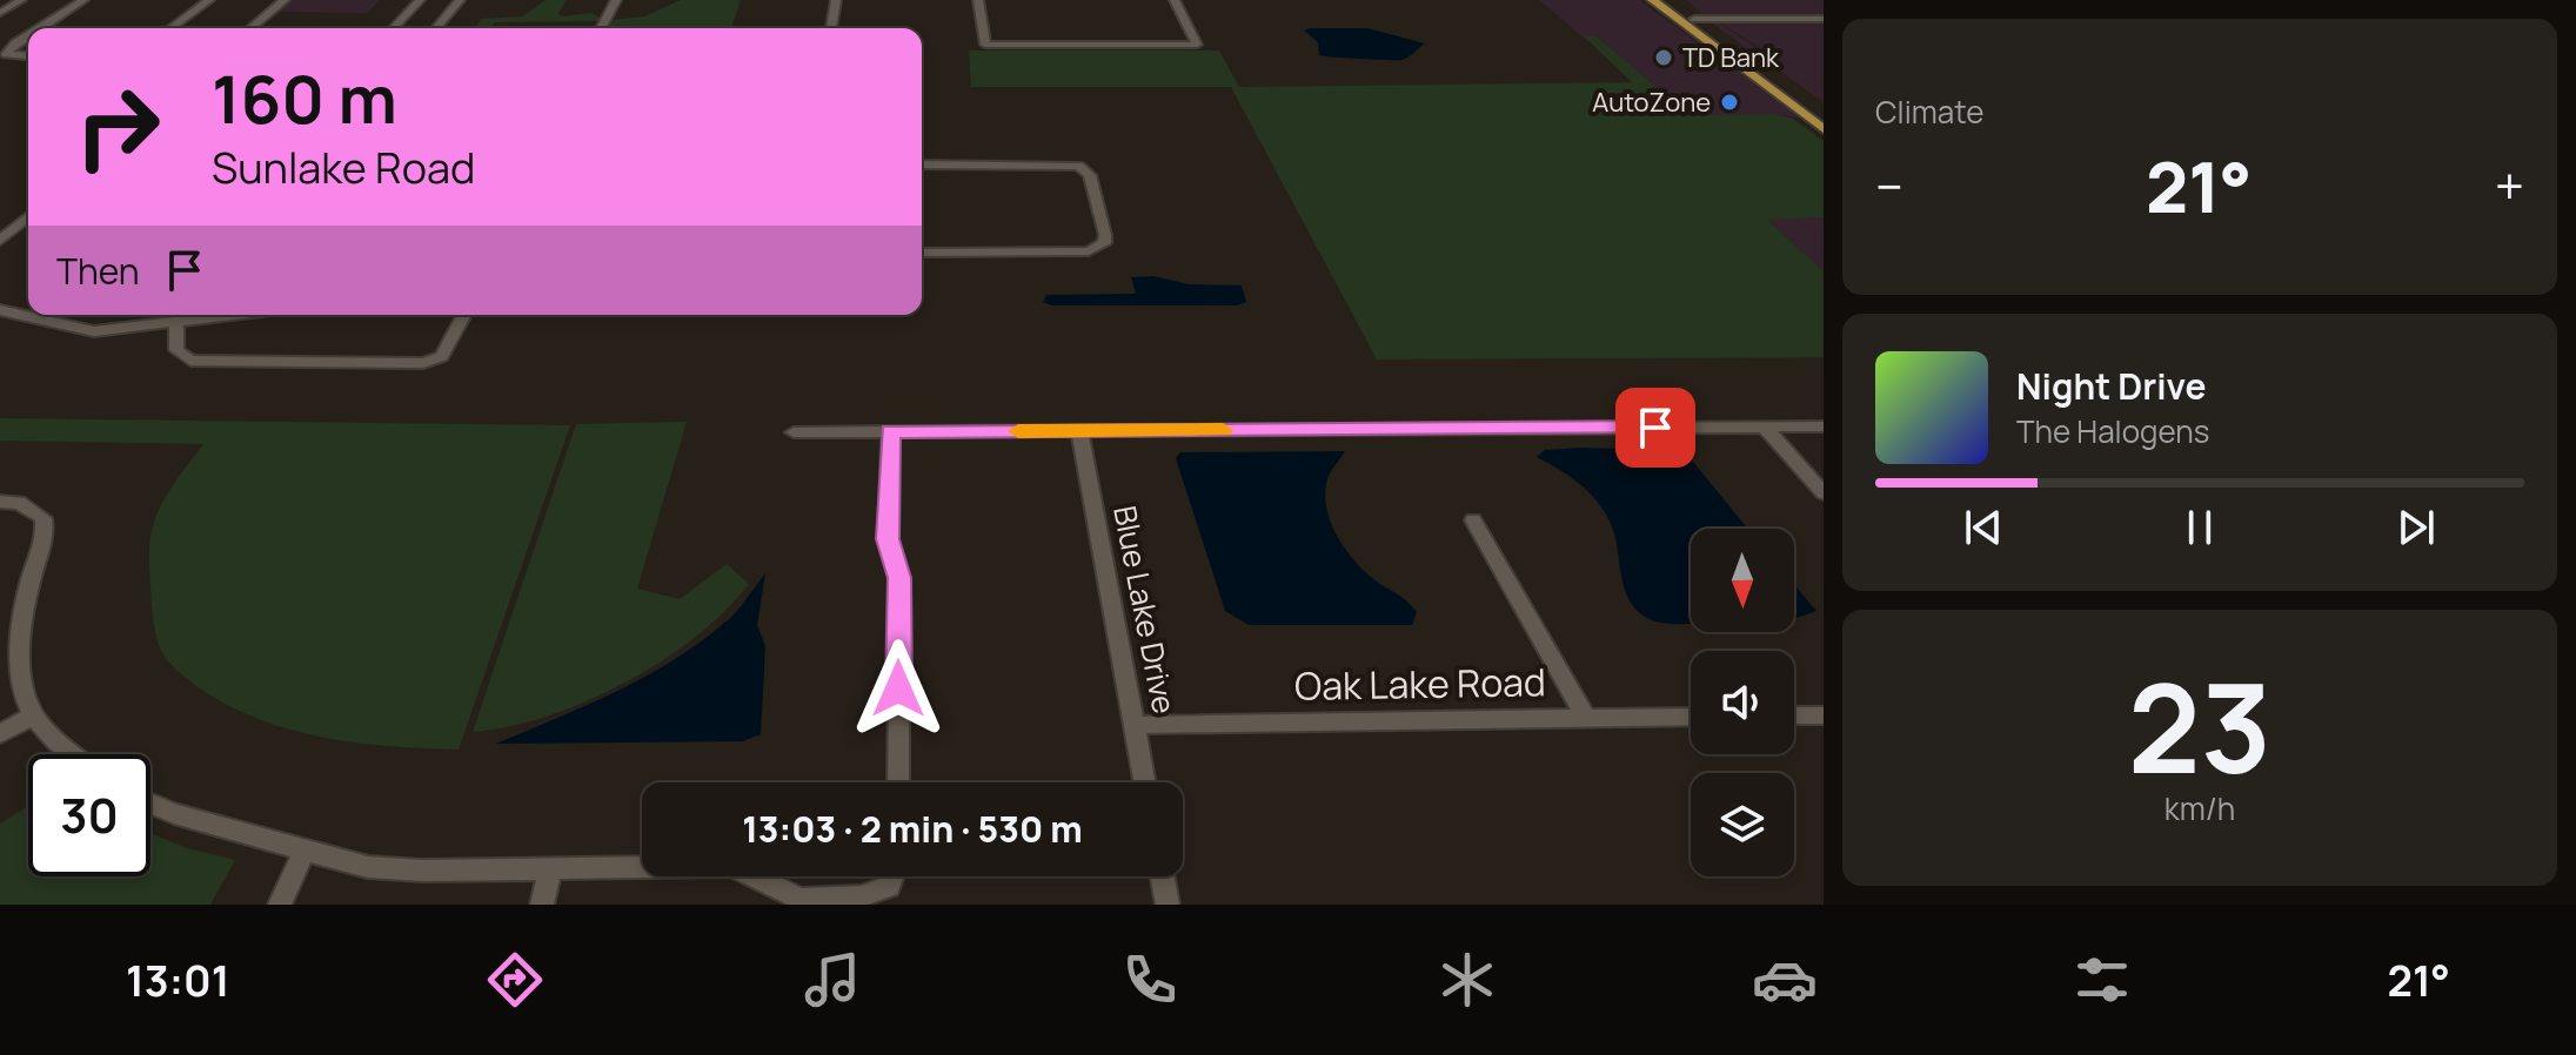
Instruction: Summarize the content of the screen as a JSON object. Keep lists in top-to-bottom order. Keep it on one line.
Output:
{"streets":{"street":["Blue Lake Drive","Oak Lake Road"]},"crossings":[["Blue Lake Drive","Oak Lake Road"]],"places":["TD Bank","AutoZone"],"north":"bottom","page":{"tile":["Climate",["23","km/h"]],"turn":["160 m","Sunlake Road"],"heat":["−","21°","+"],"then":"Then","song":["Night Drive","The Halogens"],"limit":"30","trip":"13:03 · 2 min · 530 m","tabs":["13:01","21°"]}}
